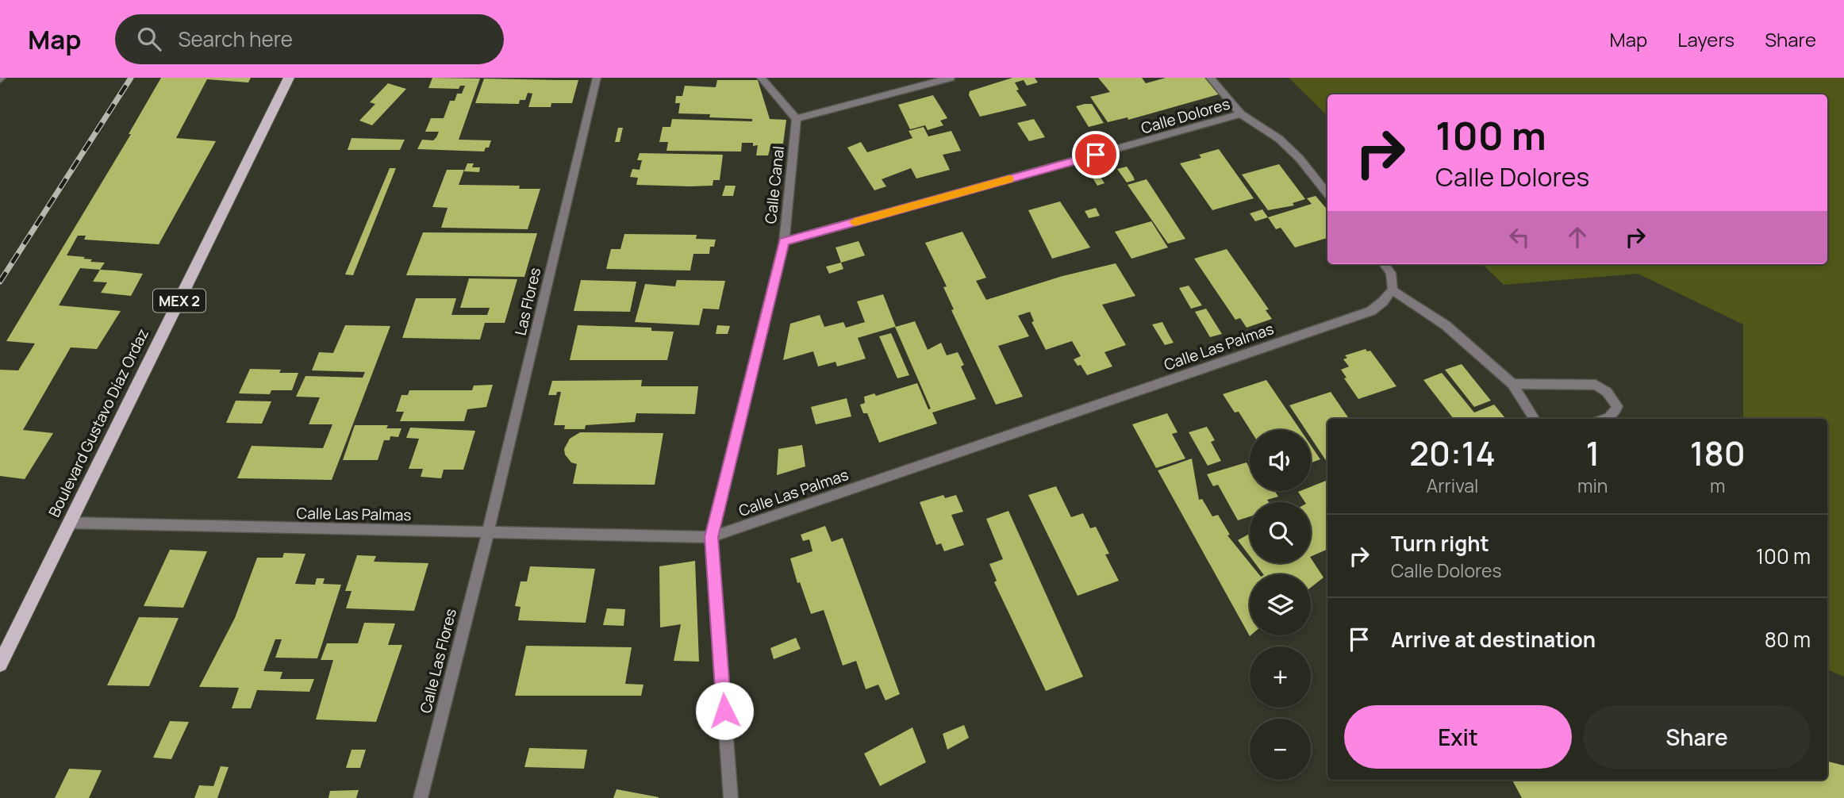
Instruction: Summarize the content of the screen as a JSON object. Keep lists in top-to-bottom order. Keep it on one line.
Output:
{"streets":{"main road":["MEX 2","Boulevard Gustavo Díaz Ordaz"],"street":["Calle Dolores","Calle Canal","Las Flores","Calle Las Palmas","Calle Las Flores"]},"crossings":[["Calle Dolores","Calle Canal"],["Calle Canal","Calle Las Palmas"],["Las Flores","Calle Las Palmas"],["Las Flores","Calle Las Flores"],["Calle Las Palmas","Boulevard Gustavo Díaz Ordaz"],["Calle Las Palmas","Calle Las Flores"]],"page":{"header":"Map","search":"Search here","nav":["Map","Layers","Share"],"turn":["100 m","Calle Dolores"],"eta":["20:14","Arrival","1","min","180","m"],"map_buttons":["+","−"],"list":[{"name":"Turn right","note":"Calle Dolores","value":"100 m"},{"name":"Arrive at destination","value":"80 m"}],"buttons":["Exit","Share"]}}
